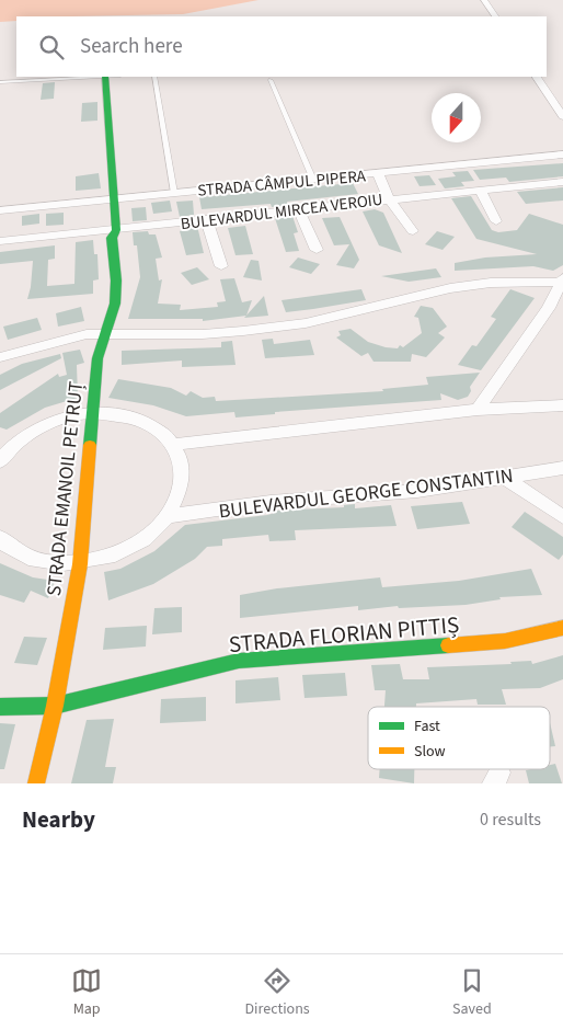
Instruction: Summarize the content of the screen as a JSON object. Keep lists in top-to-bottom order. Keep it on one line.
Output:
{"streets":{"street":["STRADA CÂMPUL PIPERA","BULEVARDUL MIRCEA VEROIU","STRADA EMANOIL PETRUȚ","BULEVARDUL GEORGE CONSTANTIN","STRADA FLORIAN PITTIȘ"]},"crossings":[["STRADA CÂMPUL PIPERA","STRADA EMANOIL PETRUȚ"],["BULEVARDUL MIRCEA VEROIU","STRADA EMANOIL PETRUȚ"],["STRADA EMANOIL PETRUȚ","STRADA FLORIAN PITTIȘ"]],"legend":["Fast","Slow"],"north":"bottom","page":{"search":"Search here","heading":["Nearby","0 results"],"nav":["Map","Directions","Saved"]}}
